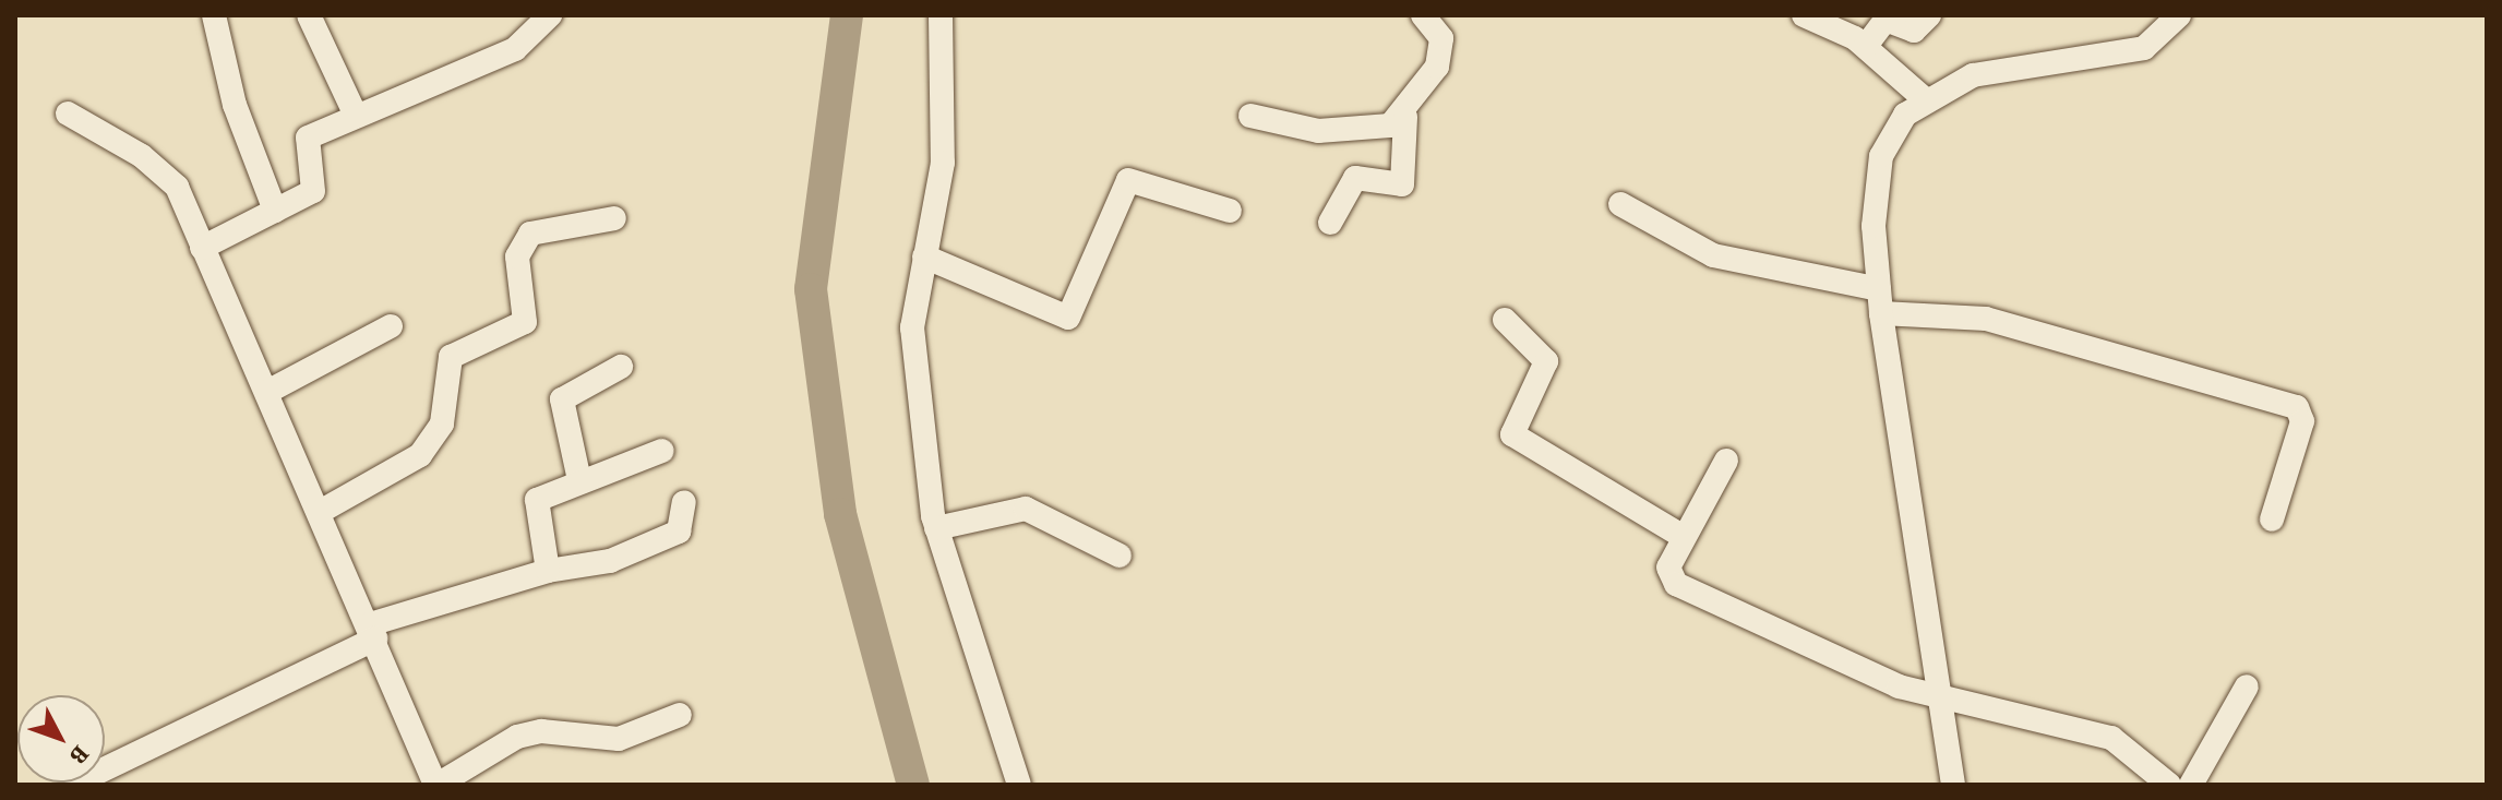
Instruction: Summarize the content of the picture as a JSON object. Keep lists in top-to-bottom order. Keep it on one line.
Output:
{"north":"bottom right"}
